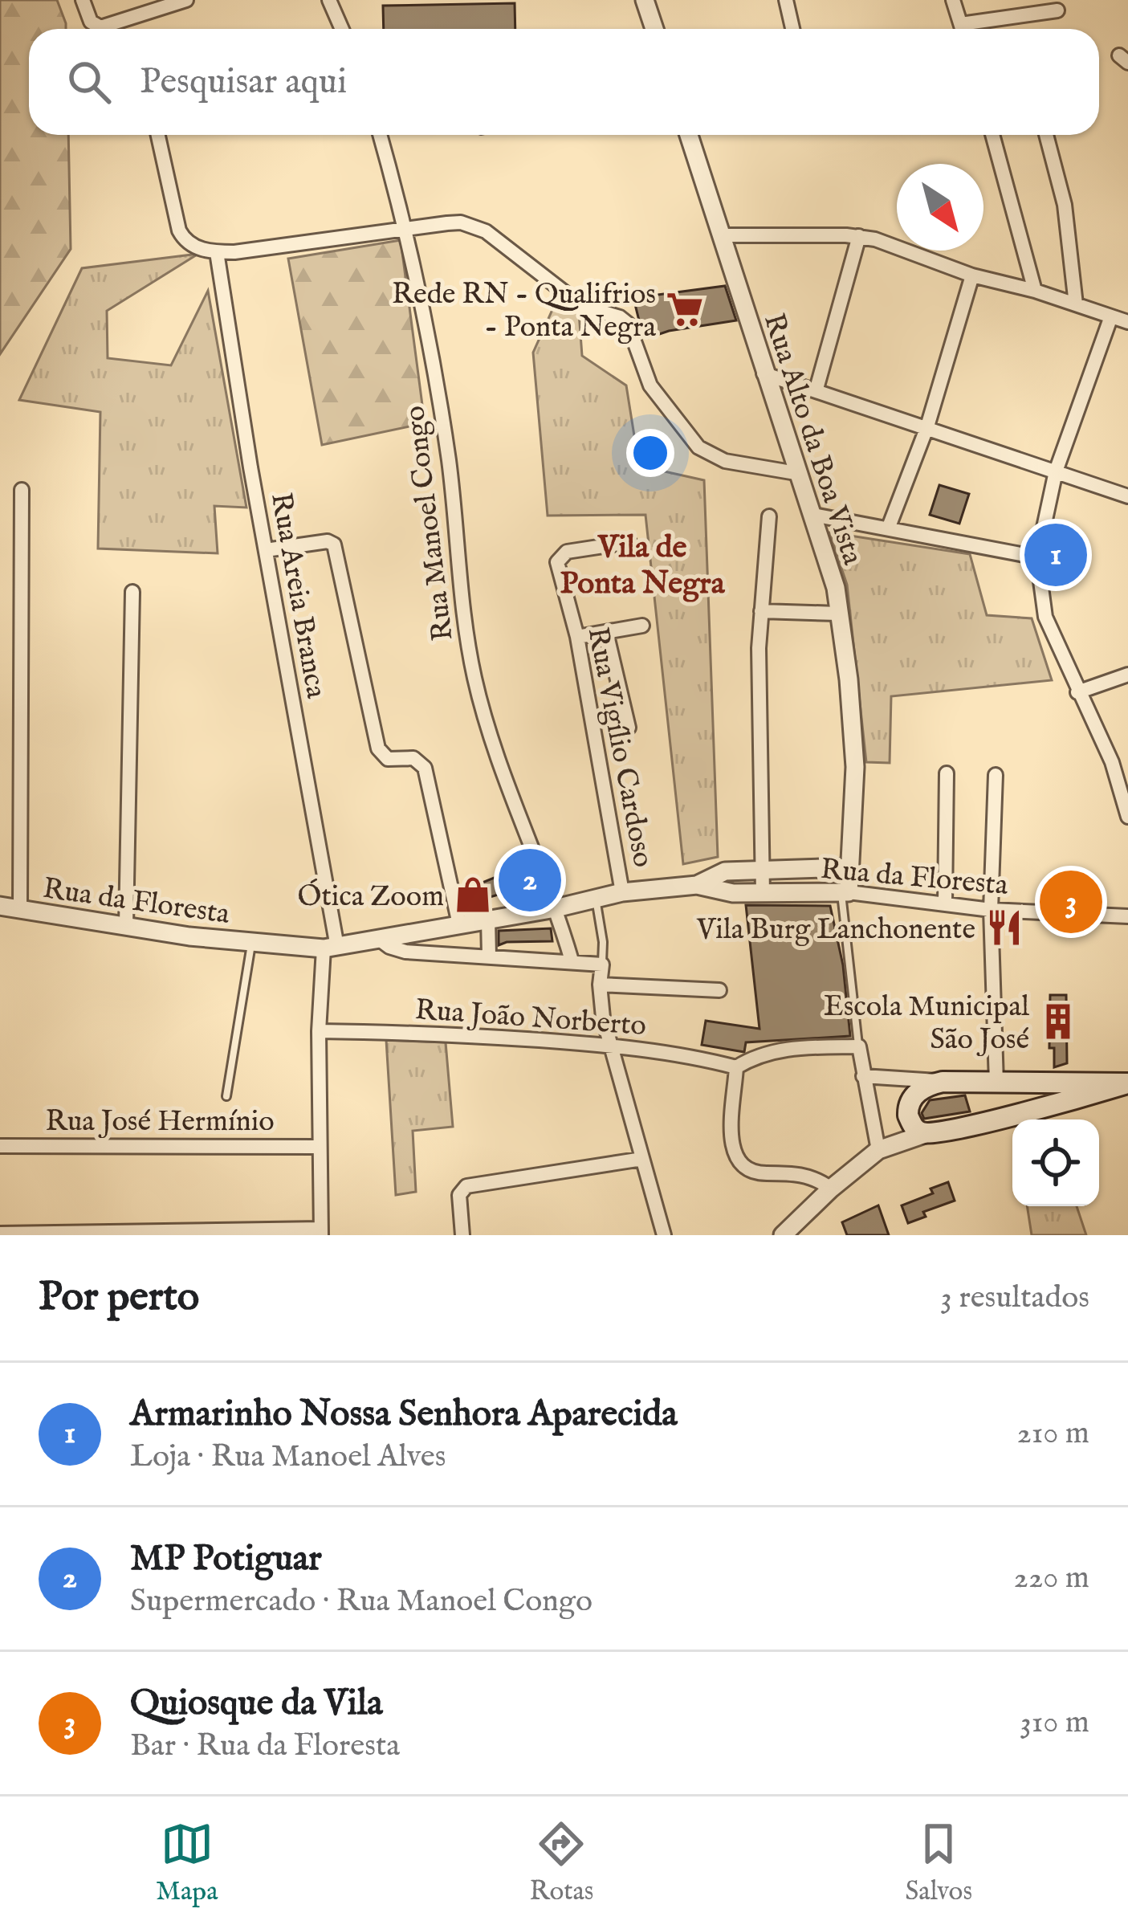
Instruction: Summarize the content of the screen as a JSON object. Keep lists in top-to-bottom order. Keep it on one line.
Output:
{"streets":{"street":["Rua Alto da Boa Vista","Rua Manoel Congo","Rua Areia Branca","Rua Vigílio Cardoso","Rua da Floresta","Rua João Norberto","Rua José Hermínio"]},"crossings":[["Rua Alto da Boa Vista","Rua da Floresta"],["Rua Manoel Congo","Rua da Floresta"],["Rua Areia Branca","Rua da Floresta"],["Rua Areia Branca","Rua João Norberto"],["Rua Areia Branca","Rua José Hermínio"],["Rua Vigílio Cardoso","Rua da Floresta"]],"districts":["Vila de Ponta Negra"],"places":{"supermarket":["Rede RN - Qualifrios - Ponta Negra"],"shop":["Ótica Zoom"],"restaurant":["Vila Burg Lanchonente"],"building":["Escola Municipal São José"]},"north":"bottom right","page":{"search":"Pesquisar aqui","pins":["1","2","3"],"heading":["Por perto","3 resultados"],"list":[{"mark":"1","name":"Armarinho Nossa Senhora Aparecida","note":"Loja · Rua Manoel Alves","value":"210 m"},{"mark":"2","name":"MP Potiguar","note":"Supermercado · Rua Manoel Congo","value":"220 m"},{"mark":"3","name":"Quiosque da Vila","note":"Bar · Rua da Floresta","value":"310 m"}],"nav":["Mapa","Rotas","Salvos"]}}
